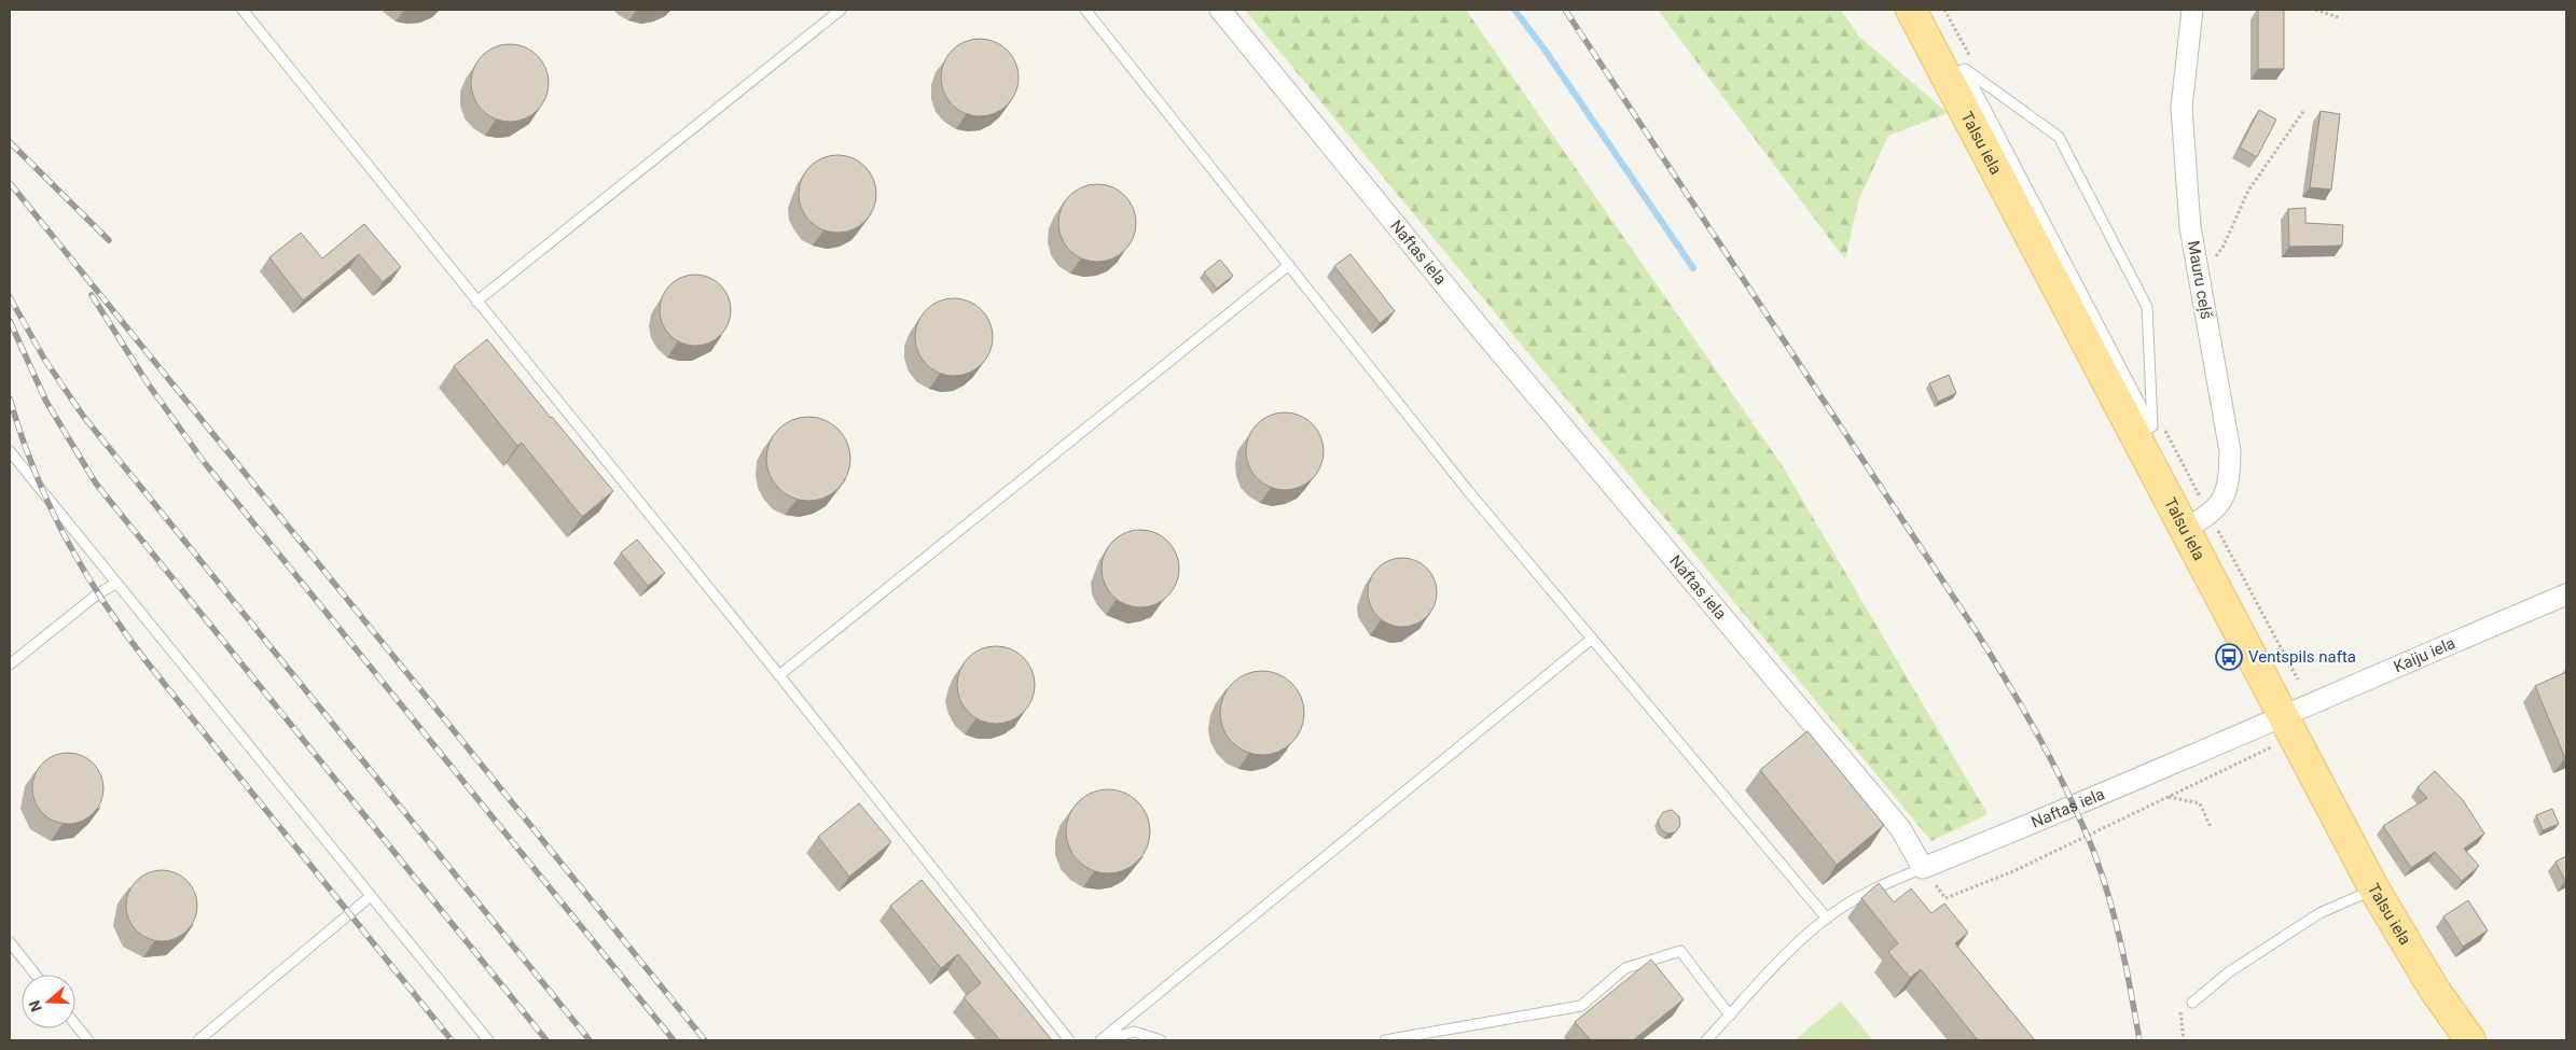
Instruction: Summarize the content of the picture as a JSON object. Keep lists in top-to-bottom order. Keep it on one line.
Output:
{"streets":{"main road":["Talsu iela"],"street":["Naftas iela","Mauru ceļš","Kaiju iela"]},"crossings":[["Talsu iela","Naftas iela"],["Talsu iela","Mauru ceļš"],["Talsu iela","Kaiju iela"],["Naftas iela","Kaiju iela"]],"places":{"bus stop":["Ventspils nafta"]},"north":"left"}
